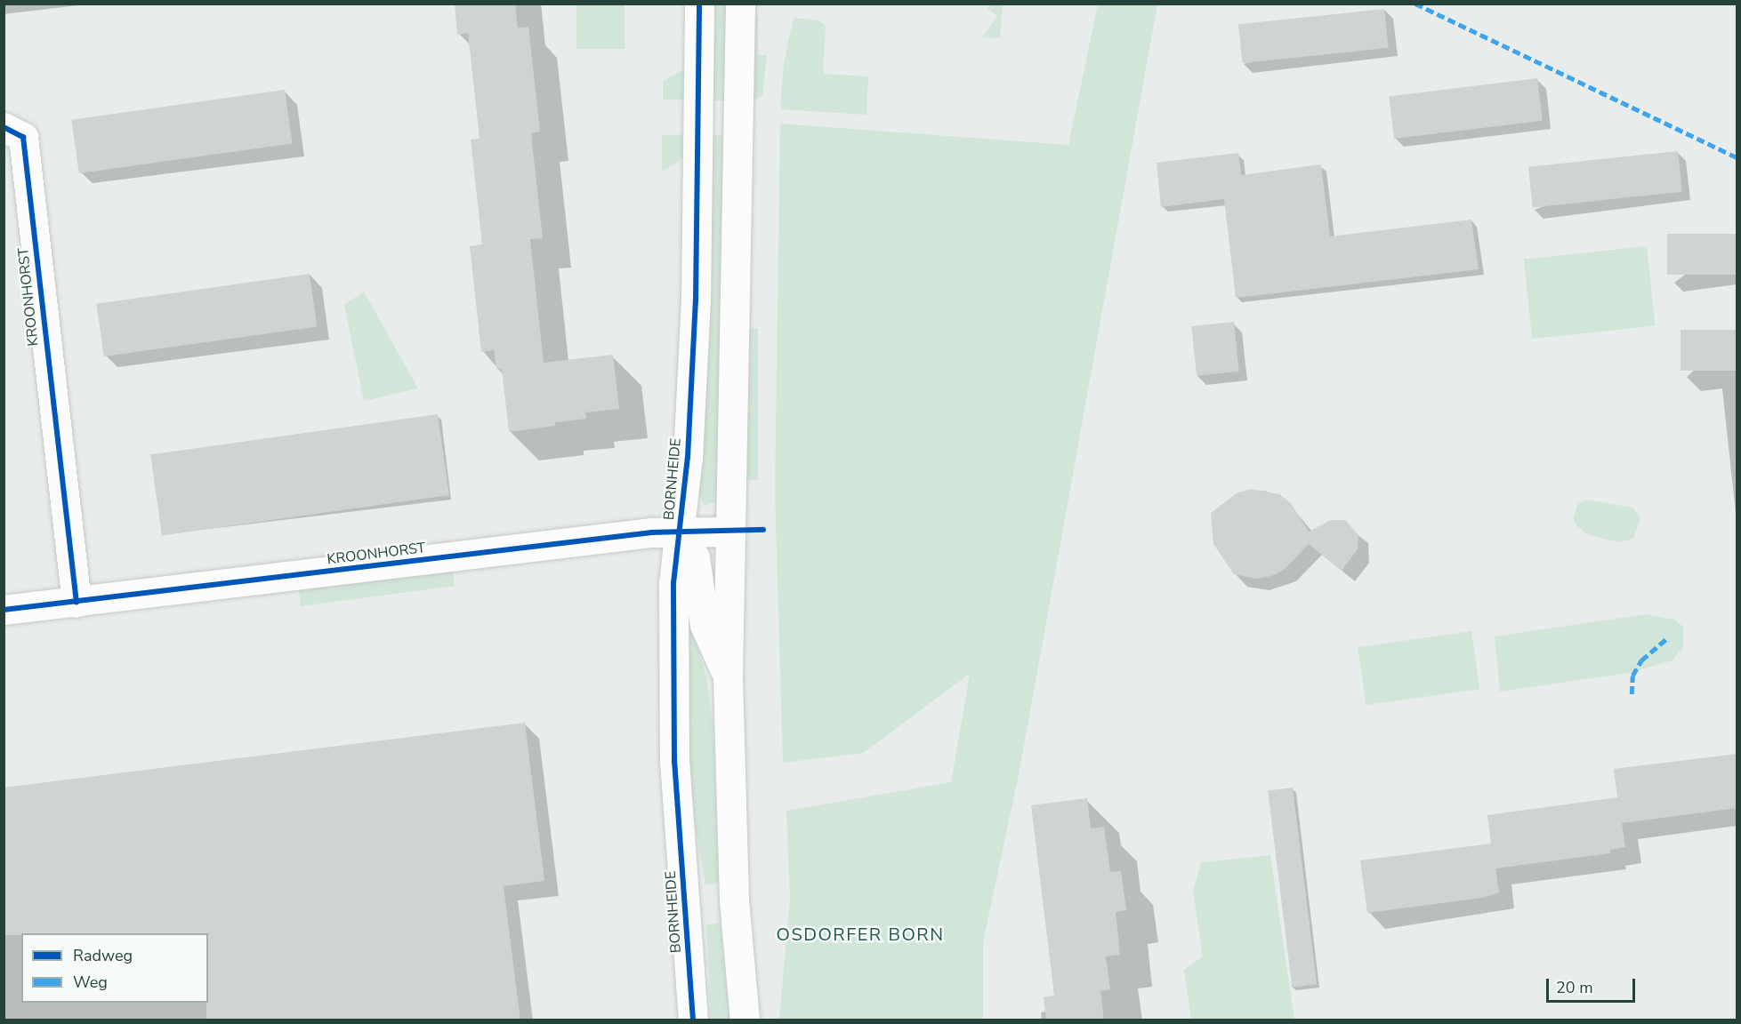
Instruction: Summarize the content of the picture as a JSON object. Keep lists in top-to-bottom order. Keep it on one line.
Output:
{"streets":{"street":["KROONHORST","BORNHEIDE"]},"crossings":[["KROONHORST","BORNHEIDE"]],"districts":["OSDORFER BORN"],"legend":["Radweg","Weg"],"scale_bar":"20 m"}
